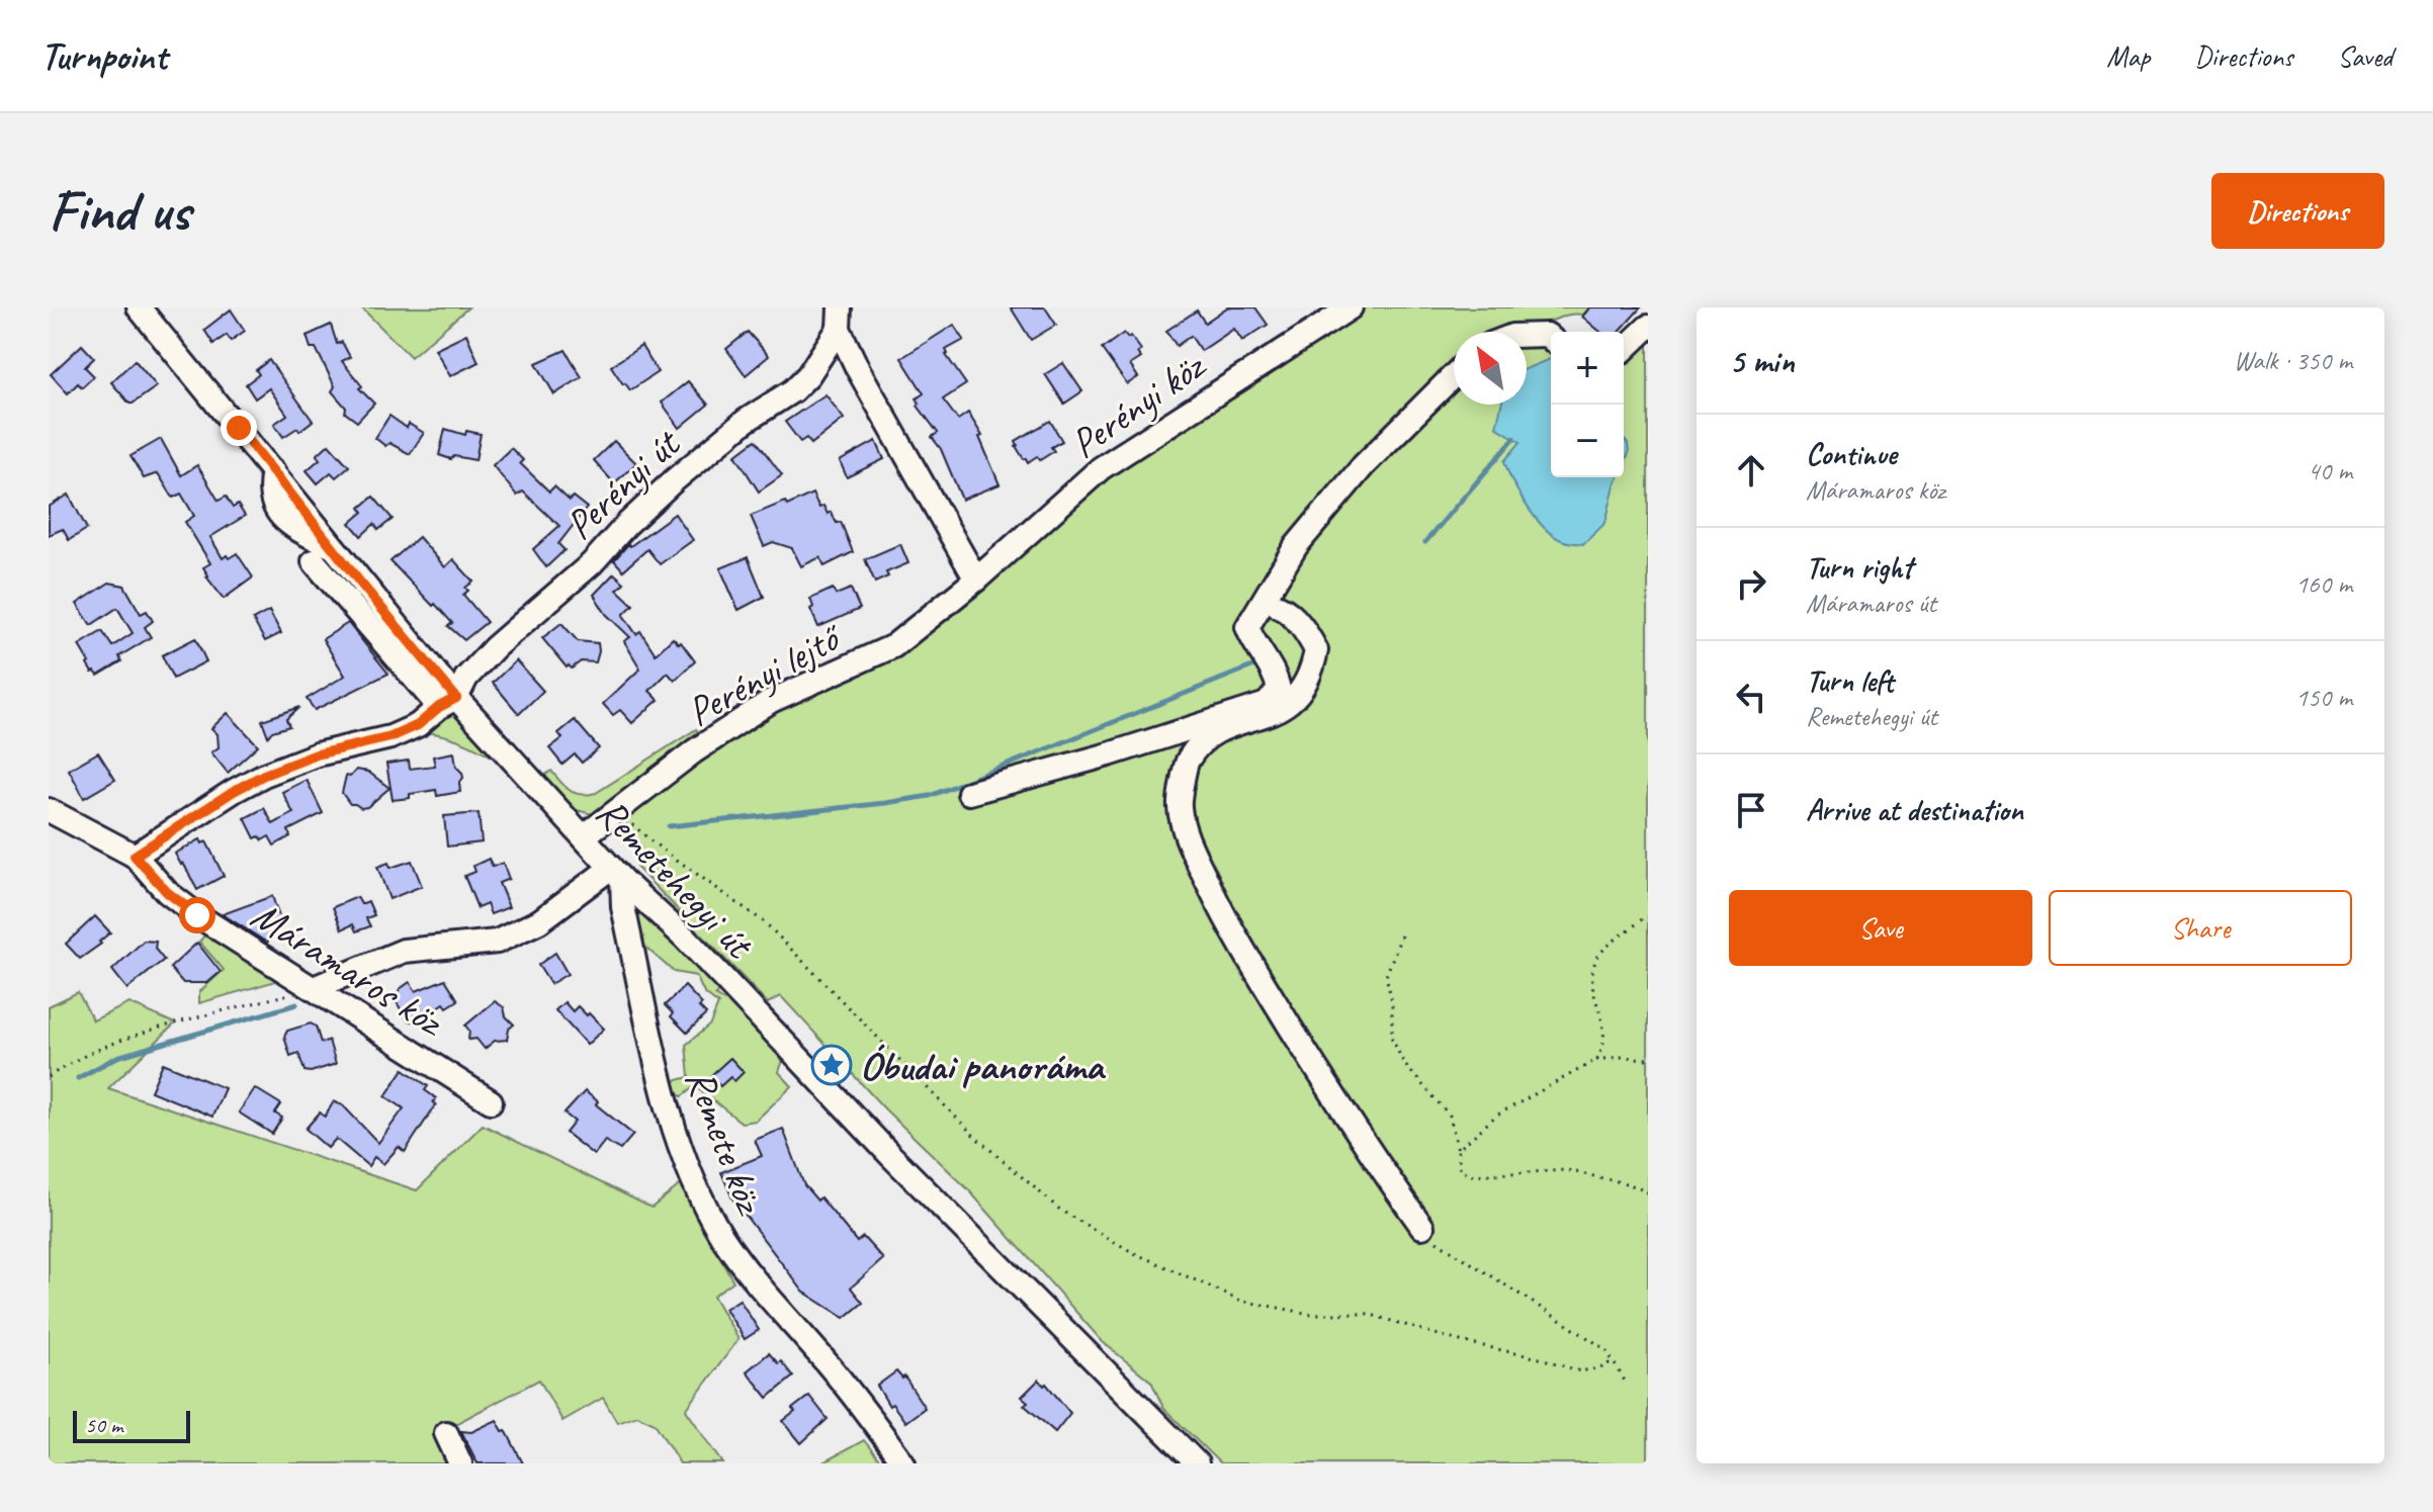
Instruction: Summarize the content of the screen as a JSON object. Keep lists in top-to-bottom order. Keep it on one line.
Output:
{"streets":{"street":["Perényi köz","Perényi út","Perényi lejtő","Remetehegyi út","Máramaros köz","Remete köz"]},"crossings":[["Perényi köz","Perényi út"],["Perényi köz","Perényi lejtő"],["Perényi út","Perényi lejtő"],["Perényi út","Remetehegyi út"],["Perényi lejtő","Remetehegyi út"],["Remetehegyi út","Remete köz"]],"places":{"place":["Óbudai panoráma"]},"scale_bar":"50 m","north":"top left","page":{"header":"Turnpoint","nav":["Map","Directions","Saved"],"buttons":["Directions",["Save","Share"]],"title":"Find us","heading":["5 min","Walk · 350 m"],"map_buttons":["+","−"],"list":[["Continue","Máramaros köz","40 m"],["Turn right","Máramaros út","160 m"],["Turn left","Remetehegyi út","150 m"],"Arrive at destination"],"scale":"50 m"}}
